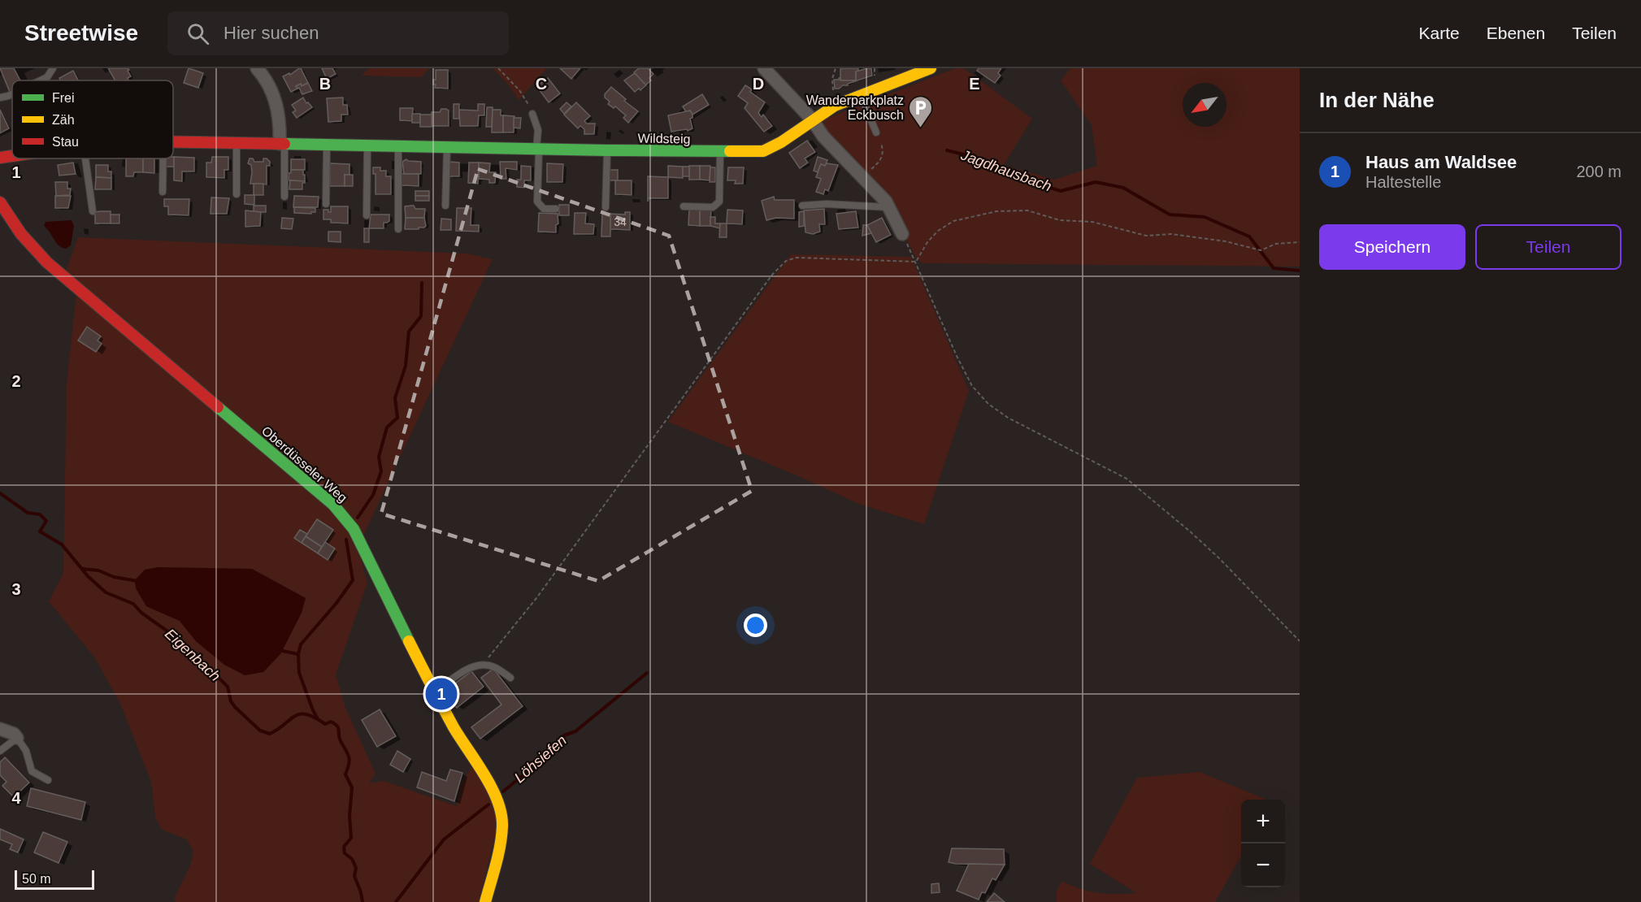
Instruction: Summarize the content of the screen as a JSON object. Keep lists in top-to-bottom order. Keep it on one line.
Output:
{"streets":{"street":["Wildsteig","Oberdüsseler Weg"]},"water":["Jagdhausbach","Eigenbach","Löhsiefen"],"places":{"parking":["Wanderparkplatz Eckbusch"]},"house_numbers":["34"],"legend":["Frei","Zäh","Stau"],"scale_bar":"50 m","north":"bottom left","page":{"header":"Streetwise","search":"Hier suchen","nav":["Karte","Ebenen","Teilen"],"heading":"In der Nähe","list":[{"mark":"1","name":"Haus am Waldsee","note":"Haltestelle","value":"200 m"}],"buttons":["Speichern","Teilen"],"pins":"1","map_buttons":["+","−"],"scale":"50 m"},"grid":{"columns":["B","C","D","E"],"rows":["1","2","3","4"]}}
